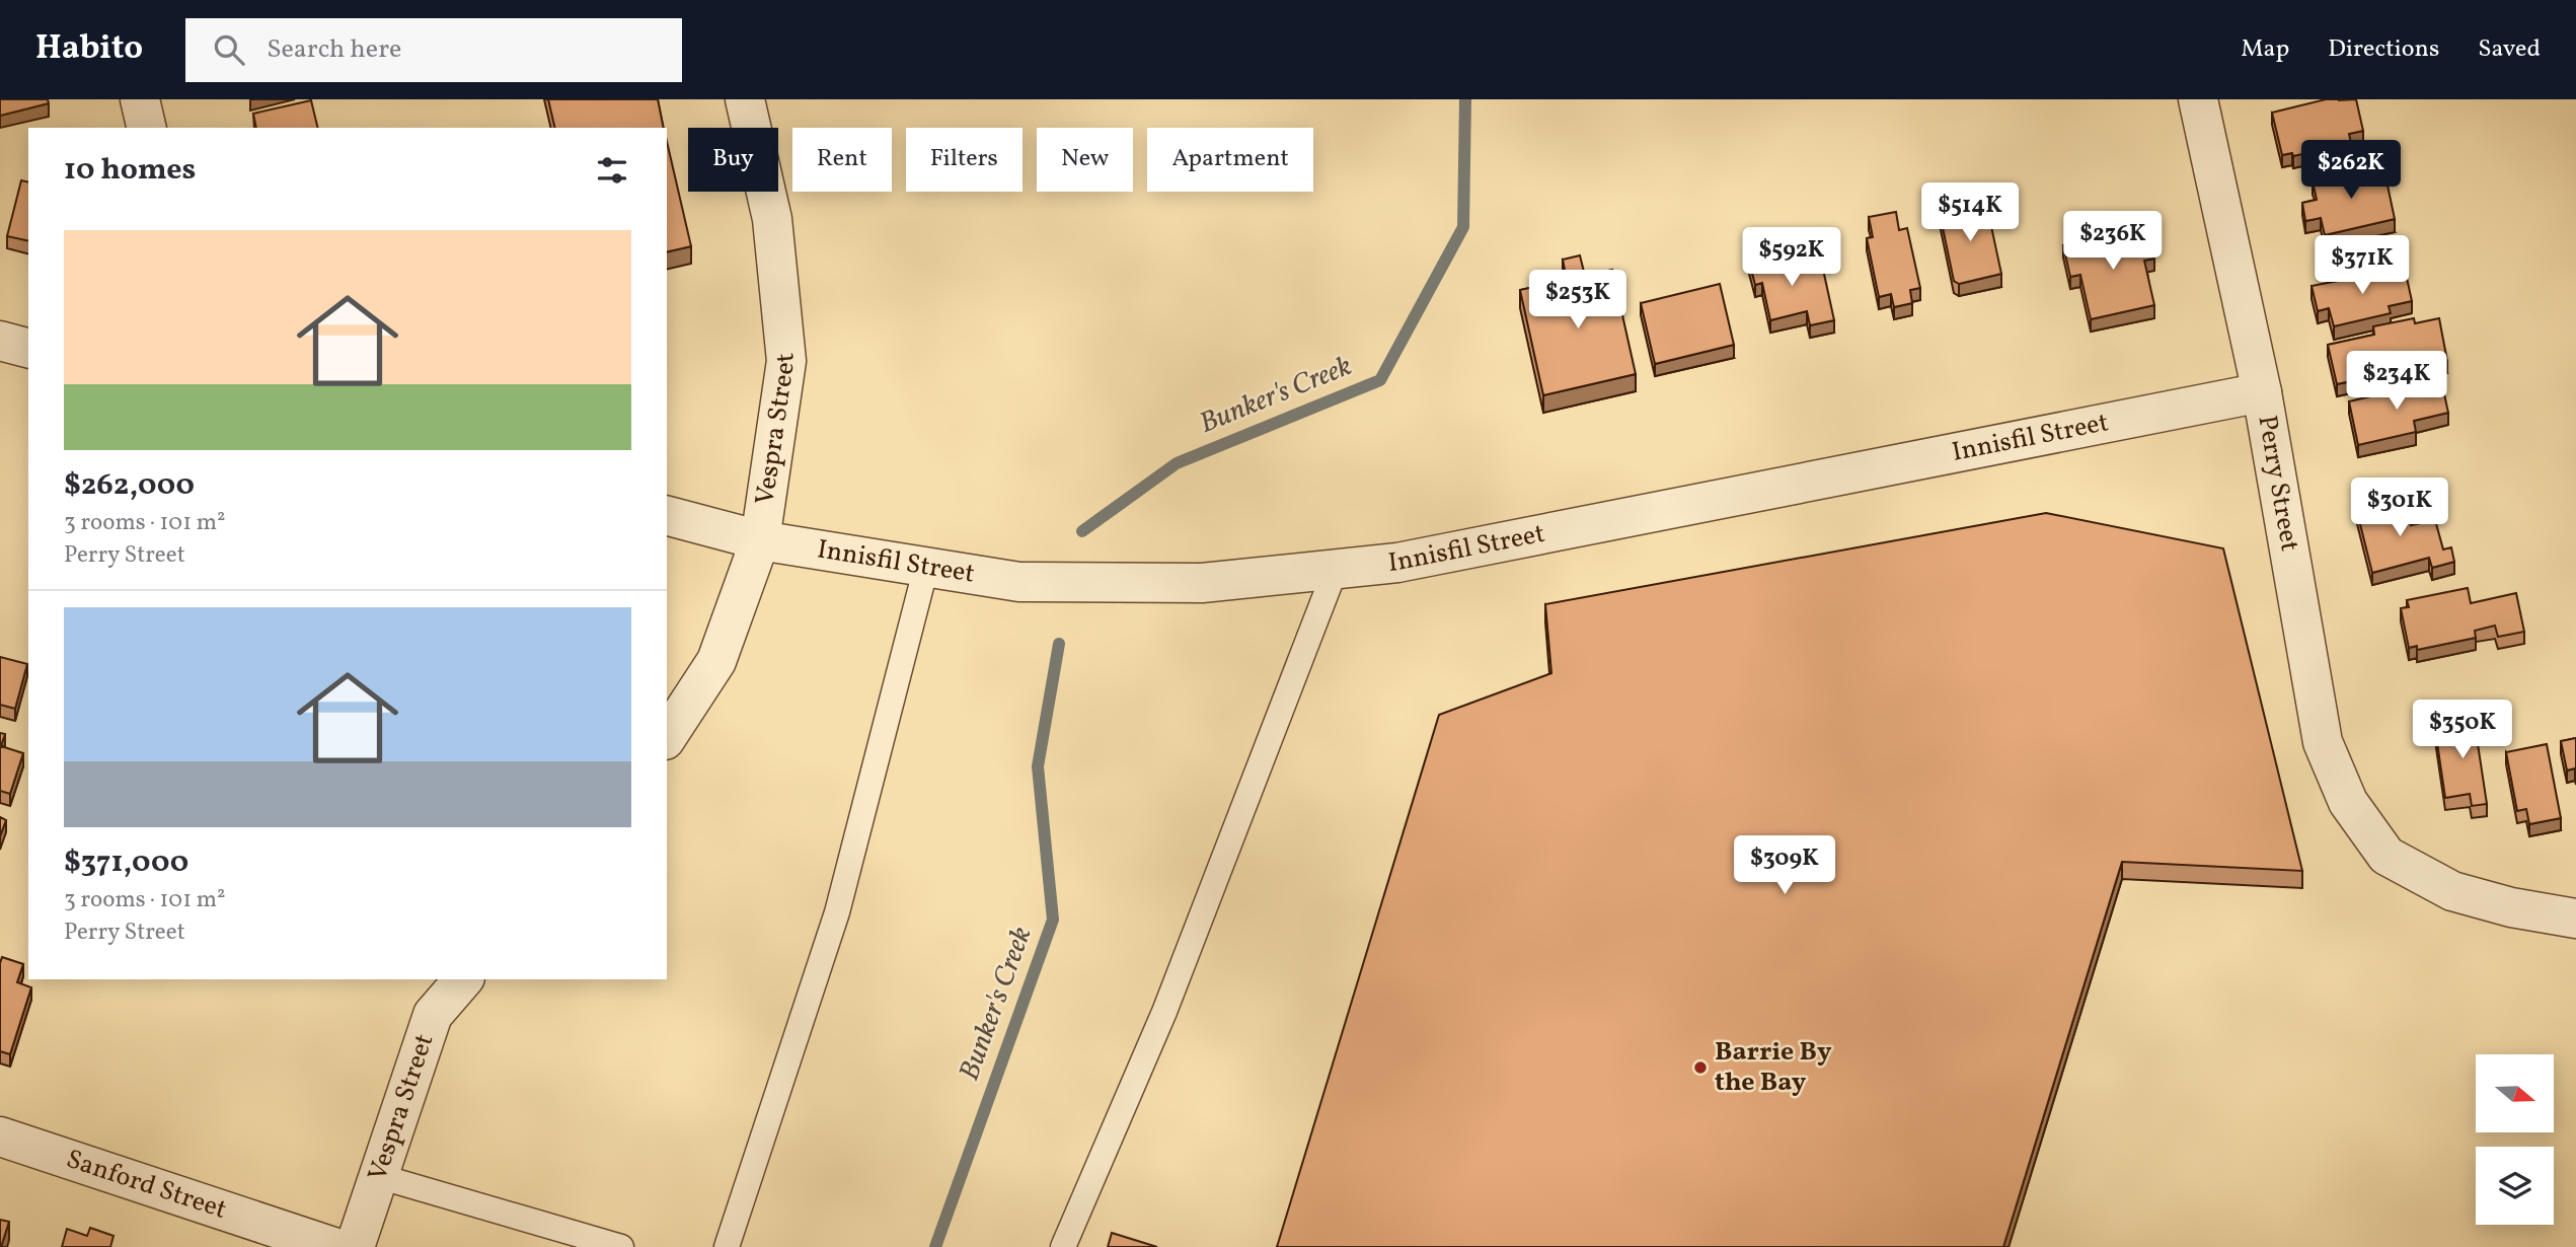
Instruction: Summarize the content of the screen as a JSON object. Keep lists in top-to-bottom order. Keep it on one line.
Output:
{"streets":{"street":["Vespra Street","Innisfil Street","Perry Street","Sanford Street"]},"crossings":[["Vespra Street","Innisfil Street"],["Innisfil Street","Perry Street"]],"water":["Bunker's Creek"],"places":["Barrie By the Bay"],"north":"right","page":{"header":"Habito","search":"Search here","nav":["Map","Directions","Saved"],"chip":["Buy","Rent","Filters","New","Apartment"],"heading":"10 homes","price":["$262K","$514K","$236K","$592K","$371K","$253K","$234K","$301K","$350K","$309K"],"list":[{"name":"$262,000","note":"3 rooms · 101 m² · Perry Street"},{"name":"$371,000","note":"3 rooms · 101 m² · Perry Street"}]}}
